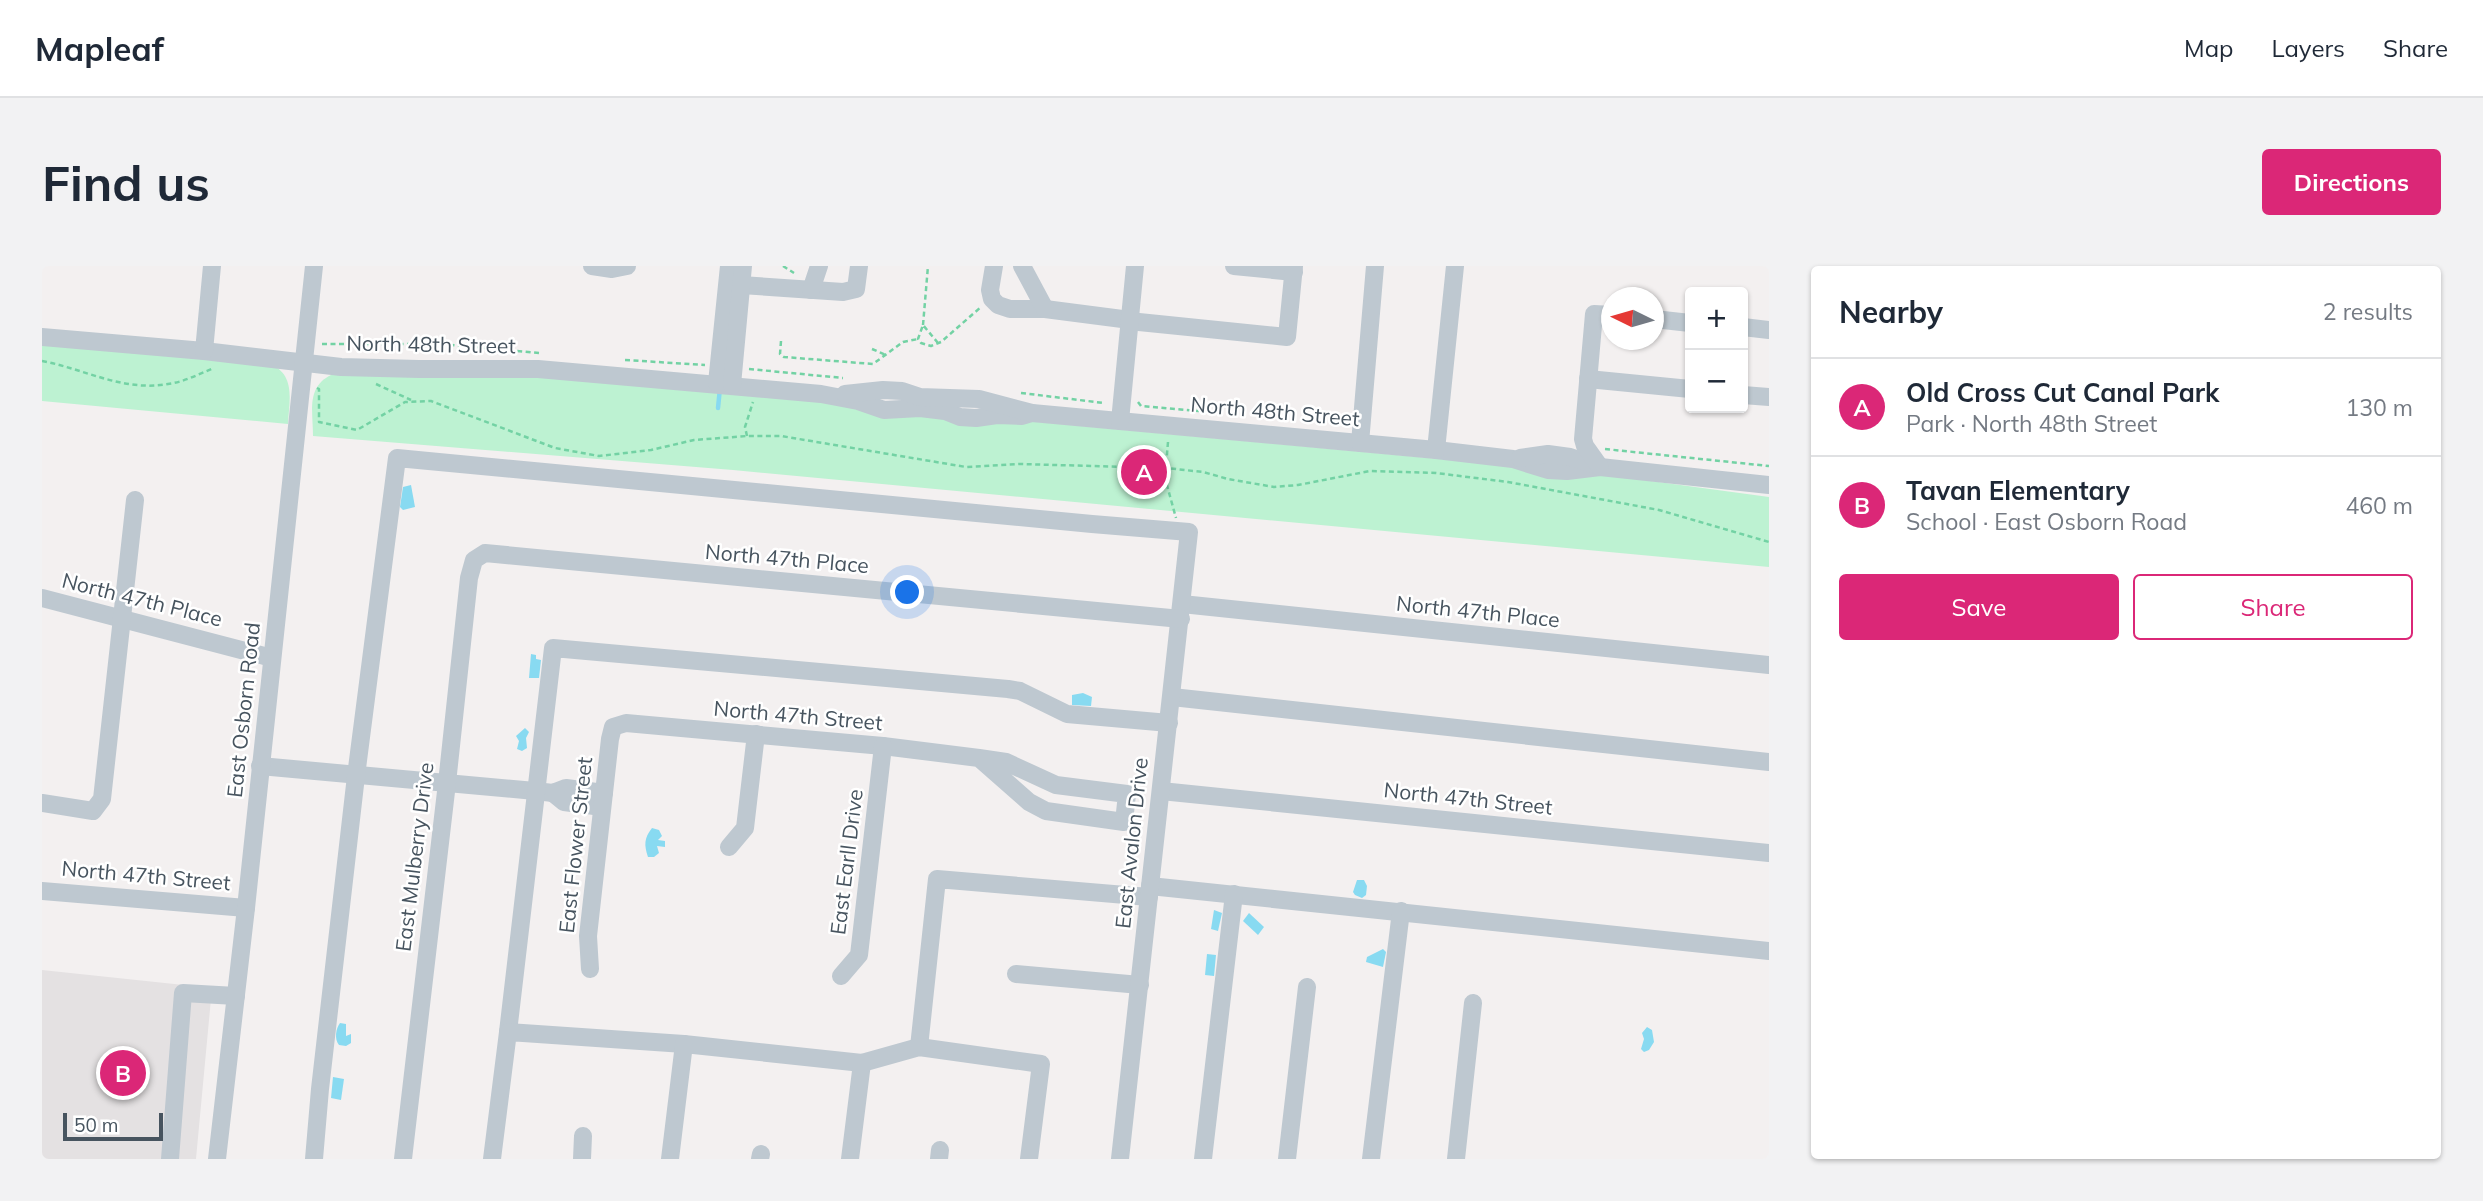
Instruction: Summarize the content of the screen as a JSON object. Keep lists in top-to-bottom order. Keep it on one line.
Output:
{"streets":{"street":["North 48th Street","North 47th Place","East Osborn Road","North 47th Street","East Avalon Drive","East Flower Street","East Mulberry Drive","East Earll Drive"]},"crossings":[["North 48th Street","East Osborn Road"],["North 47th Place","East Osborn Road"],["North 47th Place","East Avalon Drive"],["North 47th Place","East Mulberry Drive"],["East Osborn Road","North 47th Street"],["North 47th Street","East Avalon Drive"],["North 47th Street","East Flower Street"],["North 47th Street","East Earll Drive"]],"scale_bar":"50 m","north":"left","page":{"header":"Mapleaf","nav":["Map","Layers","Share"],"buttons":["Directions",["Save","Share"]],"title":"Find us","heading":["Nearby","2 results"],"map_buttons":["+","−"],"list":[{"mark":"A","name":"Old Cross Cut Canal Park","note":"Park · North 48th Street","value":"130 m"},{"mark":"B","name":"Tavan Elementary","note":"School · East Osborn Road","value":"460 m"}],"pins":["A","B"],"scale":"50 m"}}
